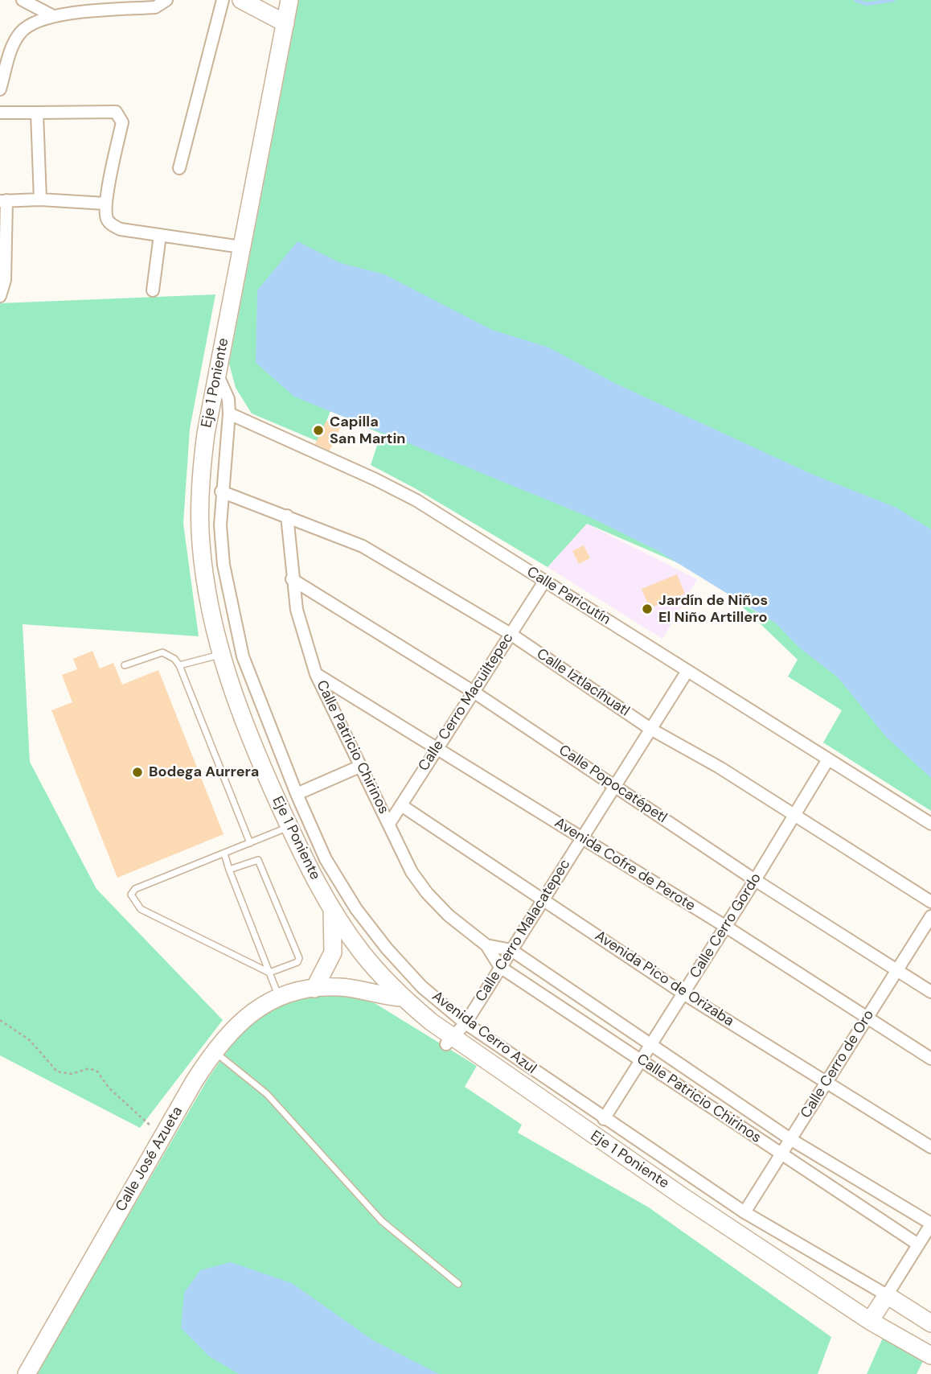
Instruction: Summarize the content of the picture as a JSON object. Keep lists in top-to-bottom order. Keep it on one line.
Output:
{"streets":{"main road":["Eje 1 Poniente","Avenida Cerro Azul","Calle José Azueta"],"street":["Calle Paricutín","Calle Iztlacíhuatl","Calle Cerro Macuiltepec","Calle Patricio Chirinos","Calle Popocatépetl","Avenida Cofre de Perote","Calle Cerro Gordo","Calle Cerro Malacatepec","Avenida Pico de Orizaba","Calle Cerro de Oro"]},"crossings":[["Eje 1 Poniente","Calle Cerro Malacatepec"],["Eje 1 Poniente","Calle José Azueta"],["Calle Paricutín","Calle Cerro Macuiltepec"],["Calle Paricutín","Calle Cerro Gordo"],["Calle Paricutín","Calle Cerro Malacatepec"],["Calle Paricutín","Avenida Cerro Azul"],["Calle Iztlacíhuatl","Calle Cerro Macuiltepec"],["Calle Iztlacíhuatl","Calle Patricio Chirinos"],["Calle Iztlacíhuatl","Calle Cerro Gordo"],["Calle Iztlacíhuatl","Calle Cerro Malacatepec"],["Calle Iztlacíhuatl","Avenida Cerro Azul"],["Calle Cerro Macuiltepec","Calle Patricio Chirinos"],["Calle Cerro Macuiltepec","Calle Popocatépetl"],["Calle Cerro Macuiltepec","Avenida Cofre de Perote"],["Calle Cerro Macuiltepec","Avenida Pico de Orizaba"],["Calle Patricio Chirinos","Calle Popocatépetl"],["Calle Patricio Chirinos","Avenida Cofre de Perote"],["Calle Patricio Chirinos","Calle Cerro Gordo"],["Calle Patricio Chirinos","Calle Cerro Malacatepec"],["Calle Patricio Chirinos","Calle Cerro de Oro"],["Calle Popocatépetl","Calle Cerro Gordo"],["Calle Popocatépetl","Calle Cerro Malacatepec"],["Calle Popocatépetl","Calle Cerro de Oro"],["Avenida Cofre de Perote","Calle Cerro Gordo"],["Avenida Cofre de Perote","Calle Cerro Malacatepec"],["Avenida Cofre de Perote","Calle Cerro de Oro"],["Calle Cerro Gordo","Avenida Pico de Orizaba"],["Calle Cerro Gordo","Avenida Cerro Azul"],["Calle Cerro Malacatepec","Avenida Pico de Orizaba"],["Calle Cerro Malacatepec","Avenida Cerro Azul"],["Avenida Pico de Orizaba","Calle Cerro de Oro"],["Avenida Cerro Azul","Calle Cerro de Oro"]],"places":["Capilla San Martin","Jardín de Niños El Niño Artillero","Bodega Aurrera"]}
